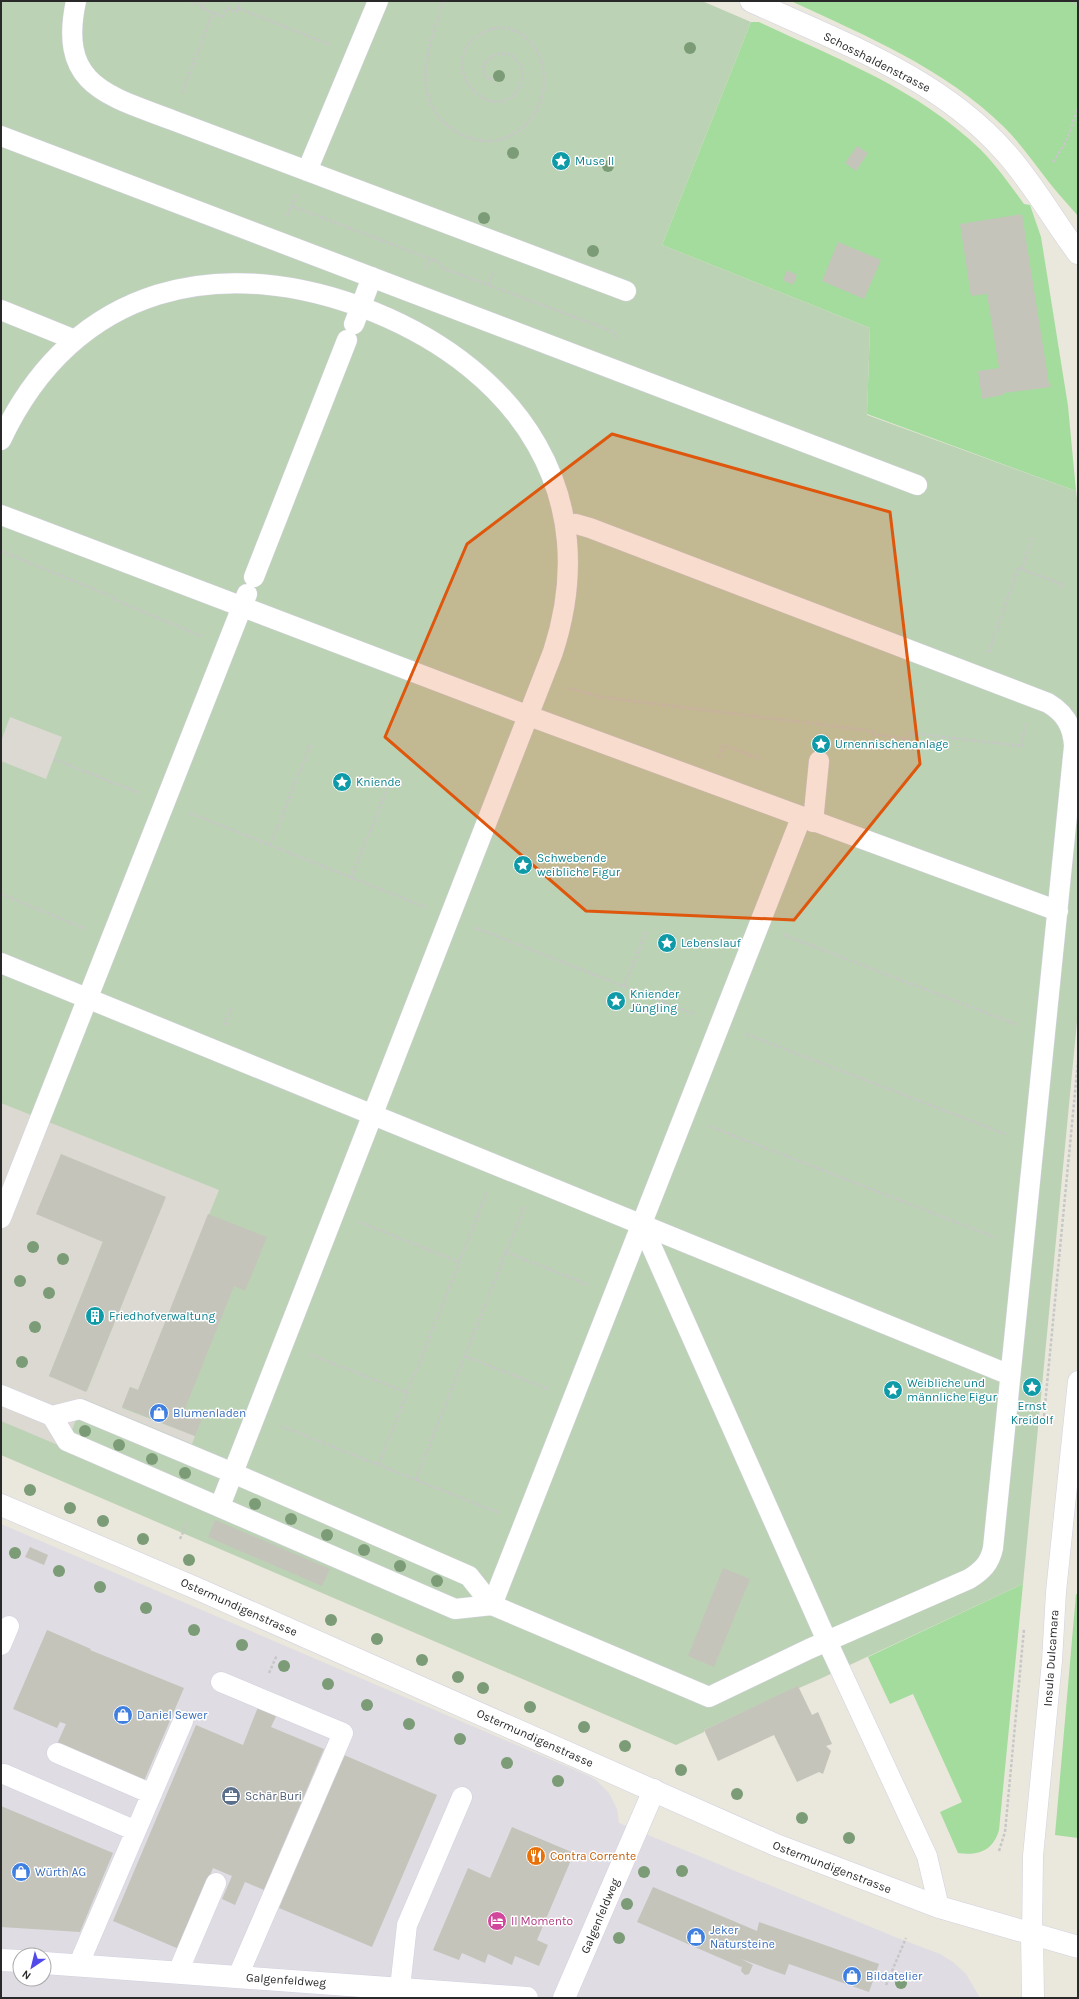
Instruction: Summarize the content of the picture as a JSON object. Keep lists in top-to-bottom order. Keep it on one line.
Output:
{"streets":{"street":["Schosshaldenstrasse","Ostermundigenstrasse","Galgenfeldweg"],"lane":["Insula Dulcamara"]},"crossings":[["Ostermundigenstrasse","Insula Dulcamara"],["Ostermundigenstrasse","Galgenfeldweg"]],"places":{"place":["Muse II","Urnennischenanlage","Kniende","Schwebende weibliche Figur","Lebenslauf","Kniender Jüngling","Ernst Kreidolf","Weibliche und männliche Figur"],"building":["Friedhofverwaltung"],"shop":["Blumenladen","Daniel Sewer","Würth AG","Jeker Natursteine","Bildatelier"],"office":["Schär Buri"],"restaurant":["Contra Corrente"],"hotel":["Il Momento"]},"north":"bottom left"}
